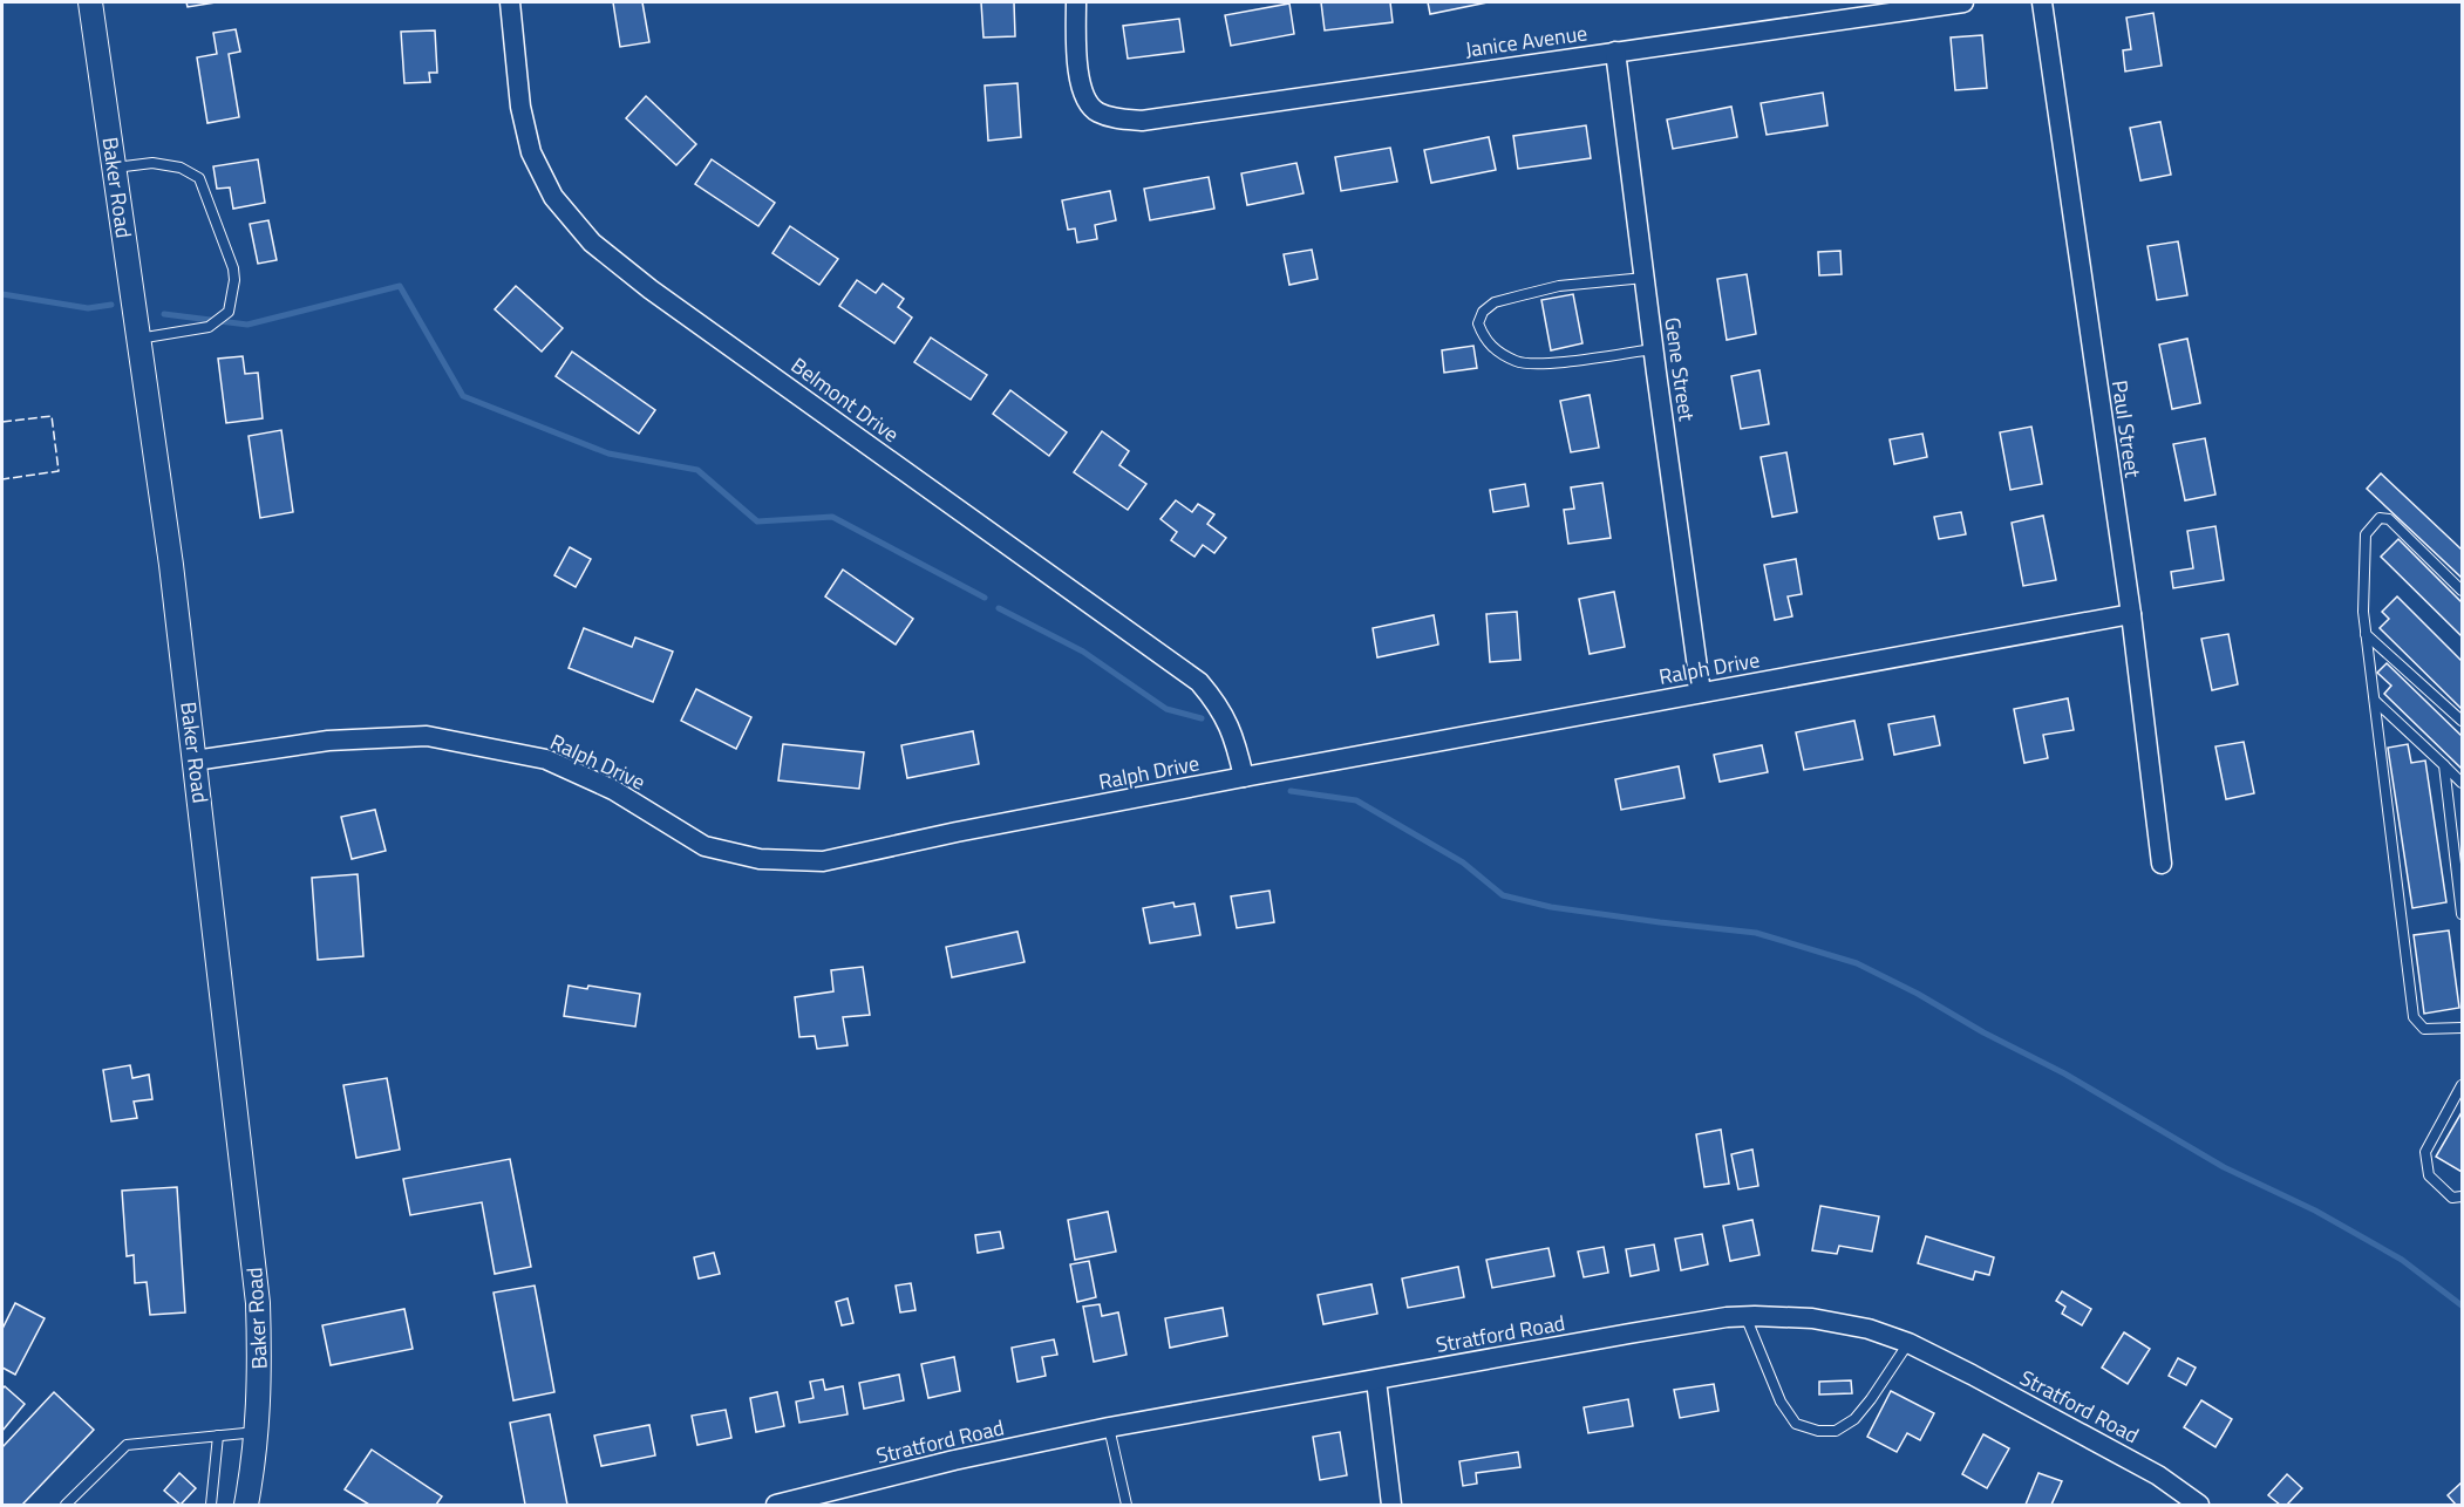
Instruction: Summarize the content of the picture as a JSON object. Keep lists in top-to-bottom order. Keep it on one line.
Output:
{"streets":{"street":["Janice Avenue","Baker Road","Gene Street","Belmont Drive","Paul Street","Ralph Drive","Stratford Road"]},"crossings":[["Janice Avenue","Gene Street"],["Baker Road","Ralph Drive"],["Gene Street","Ralph Drive"],["Belmont Drive","Ralph Drive"],["Paul Street","Ralph Drive"]]}
